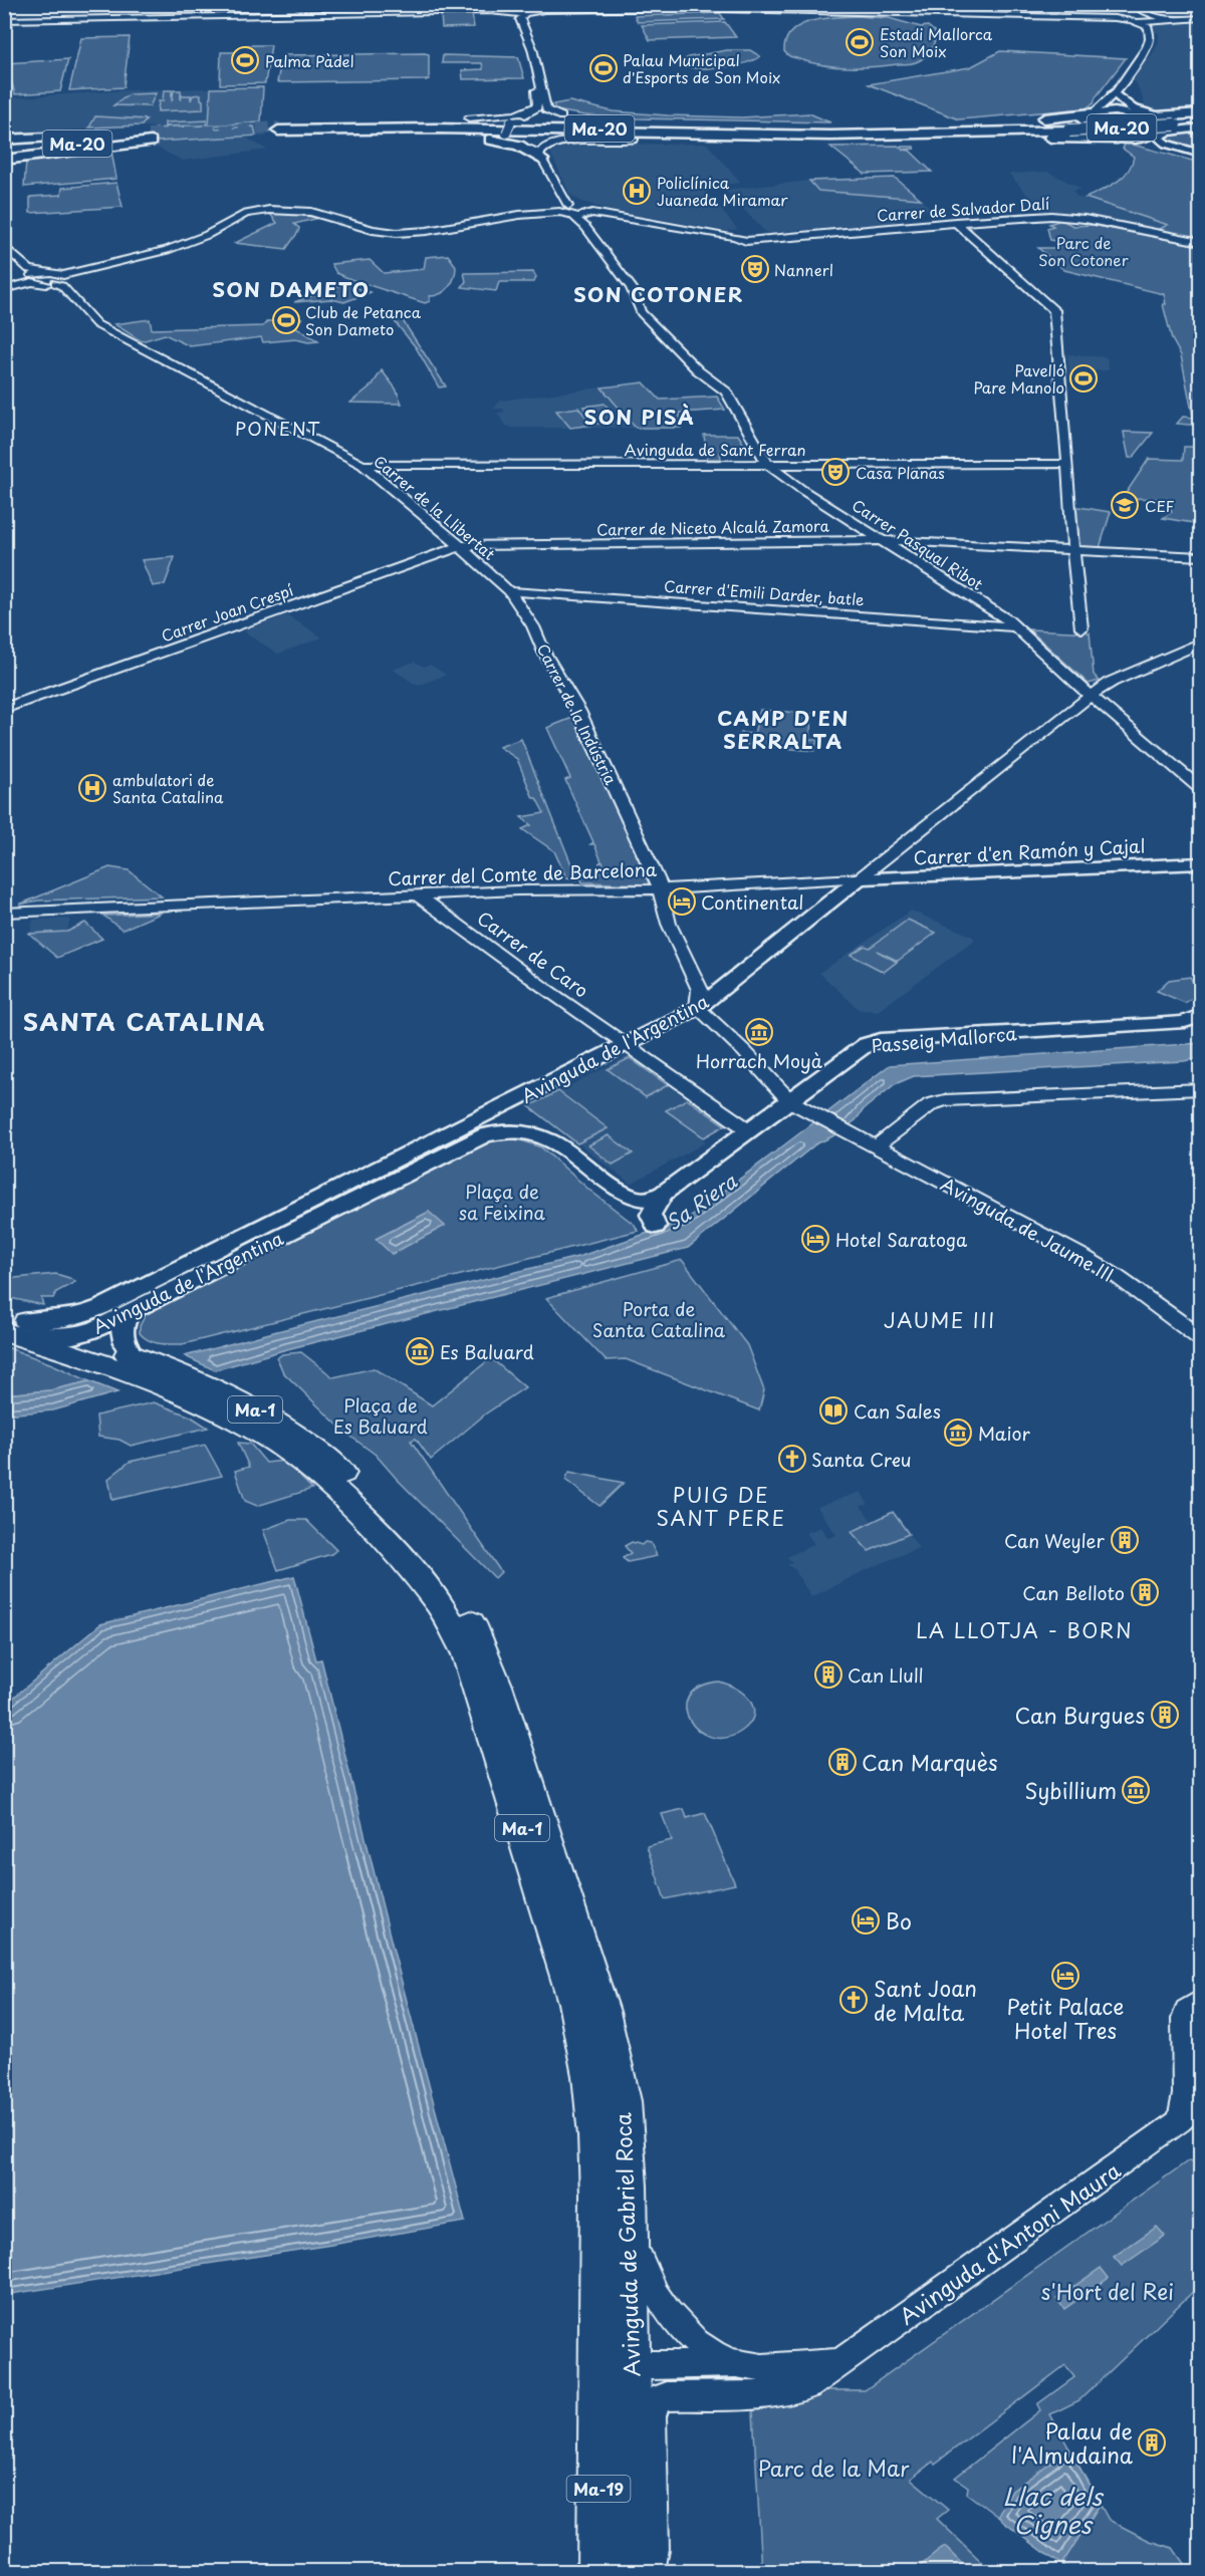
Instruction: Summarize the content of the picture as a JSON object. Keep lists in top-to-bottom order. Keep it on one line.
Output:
{"streets":{"highway":["Ma-20","Ma-1","Avinguda de Gabriel Roca","Ma-19"],"main road":["Carrer d'en Ramón y Cajal","Passeig Mallorca","Avinguda de l'Argentina"],"street":["Carrer de Salvador Dalí","Avinguda de Sant Ferran","Carrer de la Llibertat","Carrer de Niceto Alcalá Zamora","Carrer Pasqual Ribot","Carrer d'Emili Darder, batle","Carrer Joan Crespí","Carrer de la Indústria","Carrer del Comte de Barcelona","Carrer de Caro","Avinguda de Jaume III","Avinguda d'Antoni Maura"]},"crossings":[["Carrer de Salvador Dalí","Carrer Pasqual Ribot"],["Avinguda de Sant Ferran","Carrer de la Llibertat"],["Avinguda de Sant Ferran","Carrer Pasqual Ribot"],["Carrer de la Llibertat","Carrer de Niceto Alcalá Zamora"],["Carrer de la Llibertat","Carrer d'Emili Darder, batle"],["Carrer de la Llibertat","Carrer Joan Crespí"],["Carrer de la Llibertat","Carrer de la Indústria"],["Carrer de Niceto Alcalá Zamora","Carrer Pasqual Ribot"],["Carrer de Niceto Alcalá Zamora","Carrer Joan Crespí"],["Carrer Pasqual Ribot","Carrer d'Emili Darder, batle"],["Carrer Pasqual Ribot","Avinguda de l'Argentina"],["Carrer d'Emili Darder, batle","Carrer de la Indústria"],["Carrer de la Indústria","Carrer del Comte de Barcelona"],["Carrer de la Indústria","Avinguda de l'Argentina"],["Carrer d'en Ramón y Cajal","Carrer del Comte de Barcelona"],["Carrer d'en Ramón y Cajal","Avinguda de l'Argentina"],["Carrer del Comte de Barcelona","Carrer de Caro"],["Carrer del Comte de Barcelona","Avinguda de l'Argentina"],["Carrer de Caro","Passeig Mallorca"],["Carrer de Caro","Avinguda de l'Argentina"],["Passeig Mallorca","Avinguda de Jaume III"],["Avinguda de l'Argentina","Avinguda de Gabriel Roca"],["Avinguda de Gabriel Roca","Ma-19"]],"districts":["SON DAMETO","SON COTONER","SON PISÀ","PONENT","CAMP D'EN SERRALTA","SANTA CATALINA","JAUME III","PUIG DE SANT PERE","LA LLOTJA - BORN"],"water":["Sa Riera","Llac dels Cignes"],"parks":["Parc de Son Cotoner","Plaça de sa Feixina","Porta de Santa Catalina","Plaça de Es Baluard","s'Hort del Rei","Parc de la Mar"],"places":{"sports":["Estadi Mallorca Son Moix","Palma Pàdel","Palau Municipal d'Esports de Son Moix","Club de Petanca Son Dameto","Pavelló Pare Manolo"],"hospital":["Policlínica Juaneda Miramar","ambulatori de Santa Catalina"],"theatre":["Nannerl","Casa Planas"],"school or university":["CEF"],"hotel":["Continental","Hotel Saratoga","Bo","Petit Palace Hotel Tres"],"museum":["Horrach Moyà","Es Baluard","Maior","Sybillium"],"library":["Can Sales"],"church":["Santa Creu","Sant Joan de Malta"],"building":["Can Weyler","Can Belloto","Can Llull","Can Burgues","Can Marquès","Palau de l'Almudaina"]}}
